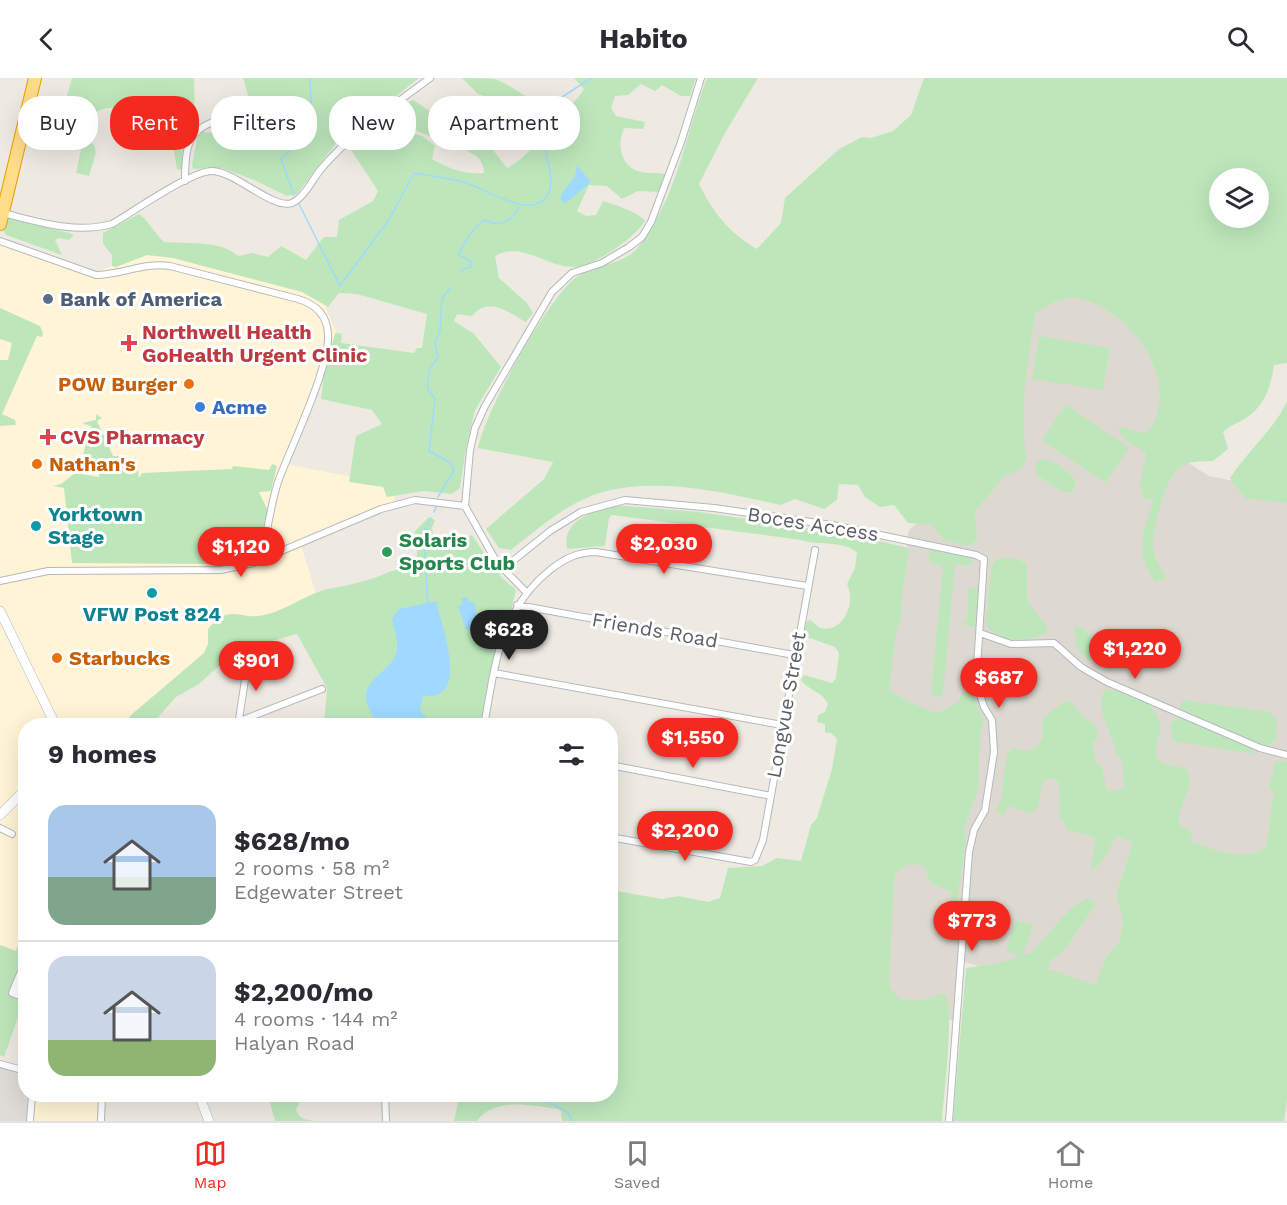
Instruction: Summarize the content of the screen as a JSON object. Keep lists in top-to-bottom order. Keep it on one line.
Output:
{"streets":{"street":["Boces Access","Friends Road","Longvue Street"]},"crossings":[["Friends Road","Longvue Street"]],"places":{"other":["Bank of America","POW Burger","Acme","Nathan's","Yorktown Stage","Solaris Sports Club","VFW Post 824","Starbucks"],"health":["Northwell Health GoHealth Urgent Clinic","CVS Pharmacy"]},"page":{"header":"Habito","chip":["Buy","Rent","Filters","New","Apartment"],"price":["$2,030","$1,120","$628","$1,220","$901","$687","$1,550","$2,200","$773"],"heading":"9 homes","list":[{"name":"$628/mo","note":"2 rooms · 58 m² · Edgewater Street"},{"name":"$2,200/mo","note":"4 rooms · 144 m² · Halyan Road"}],"tabs":["Map","Saved","Home"]}}
